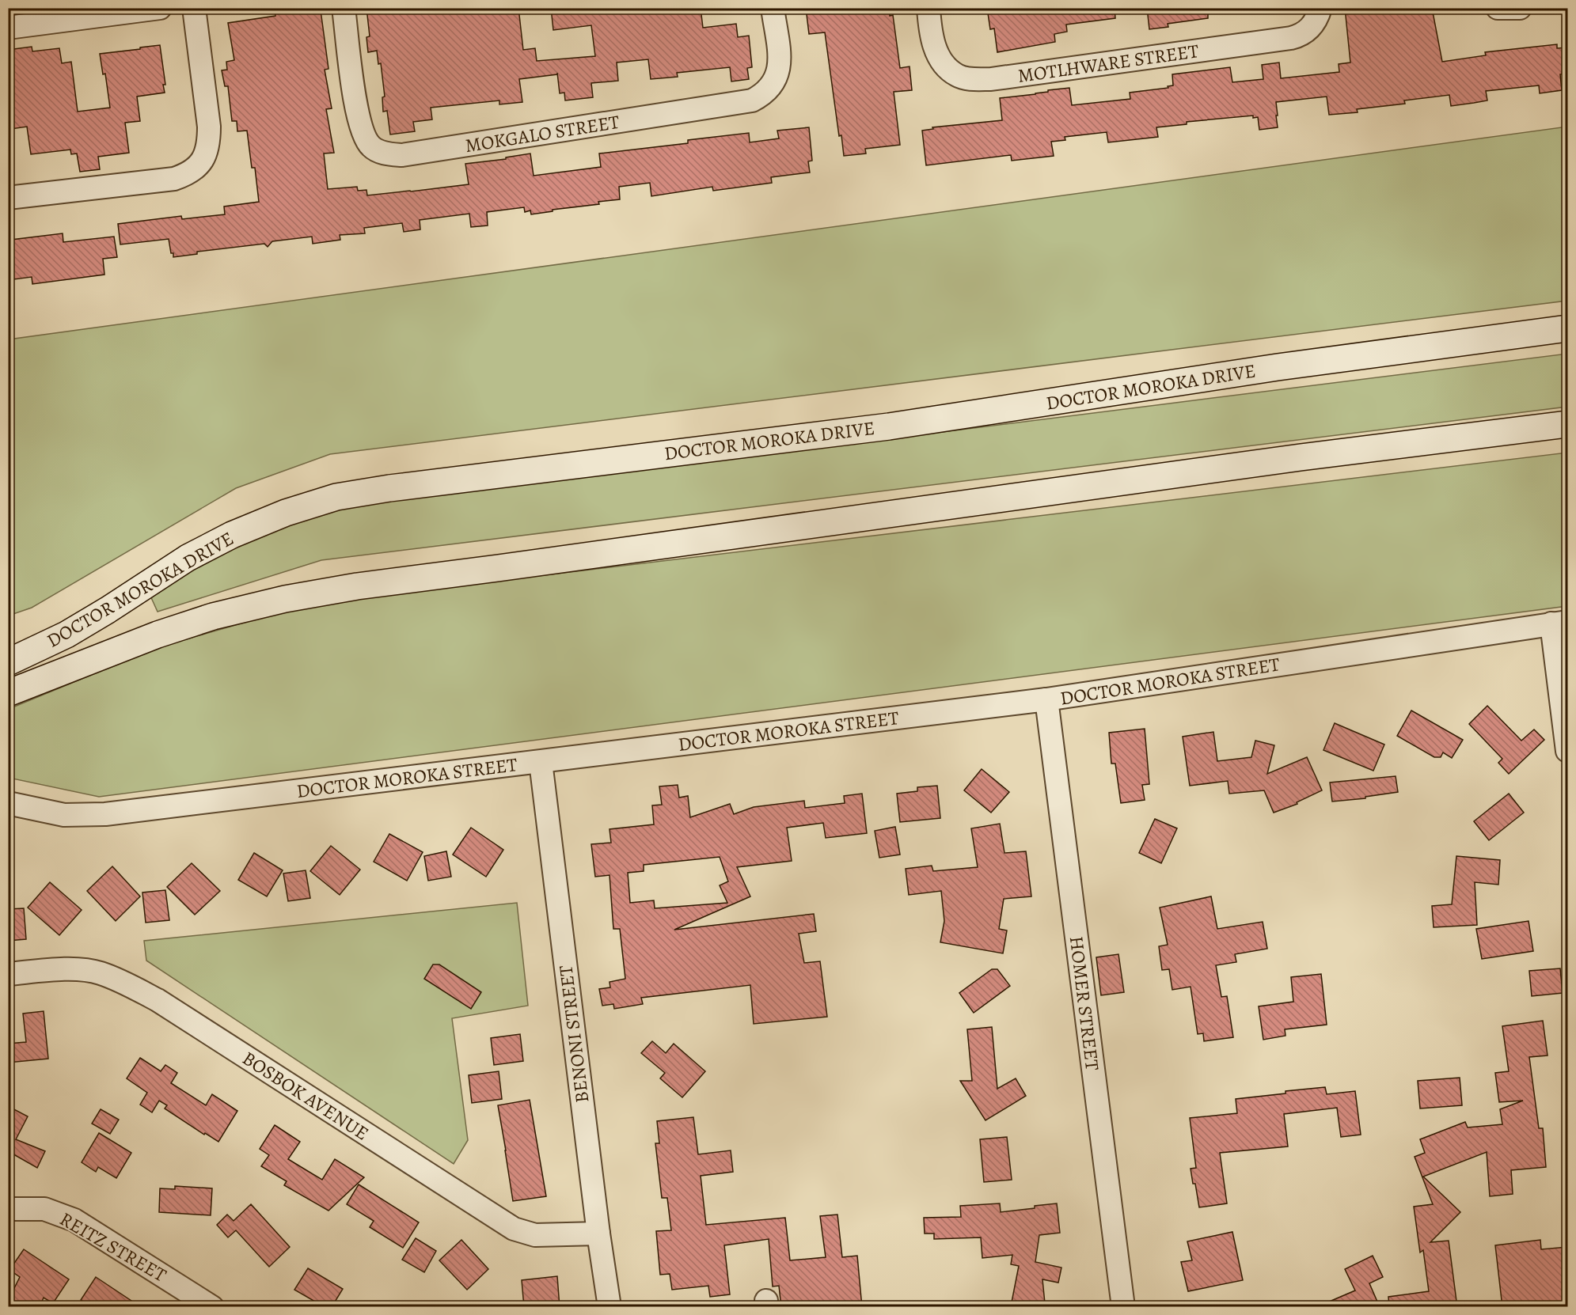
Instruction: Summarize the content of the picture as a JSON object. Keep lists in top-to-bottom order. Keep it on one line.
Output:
{"streets":{"street":["MOTLHWARE STREET","MOKGALO STREET","DOCTOR MOROKA DRIVE","DOCTOR MOROKA STREET","HOMER STREET","BENONI STREET","BOSBOK AVENUE","REITZ STREET"]},"crossings":[["DOCTOR MOROKA STREET","HOMER STREET"],["DOCTOR MOROKA STREET","BENONI STREET"],["BENONI STREET","BOSBOK AVENUE"]]}
